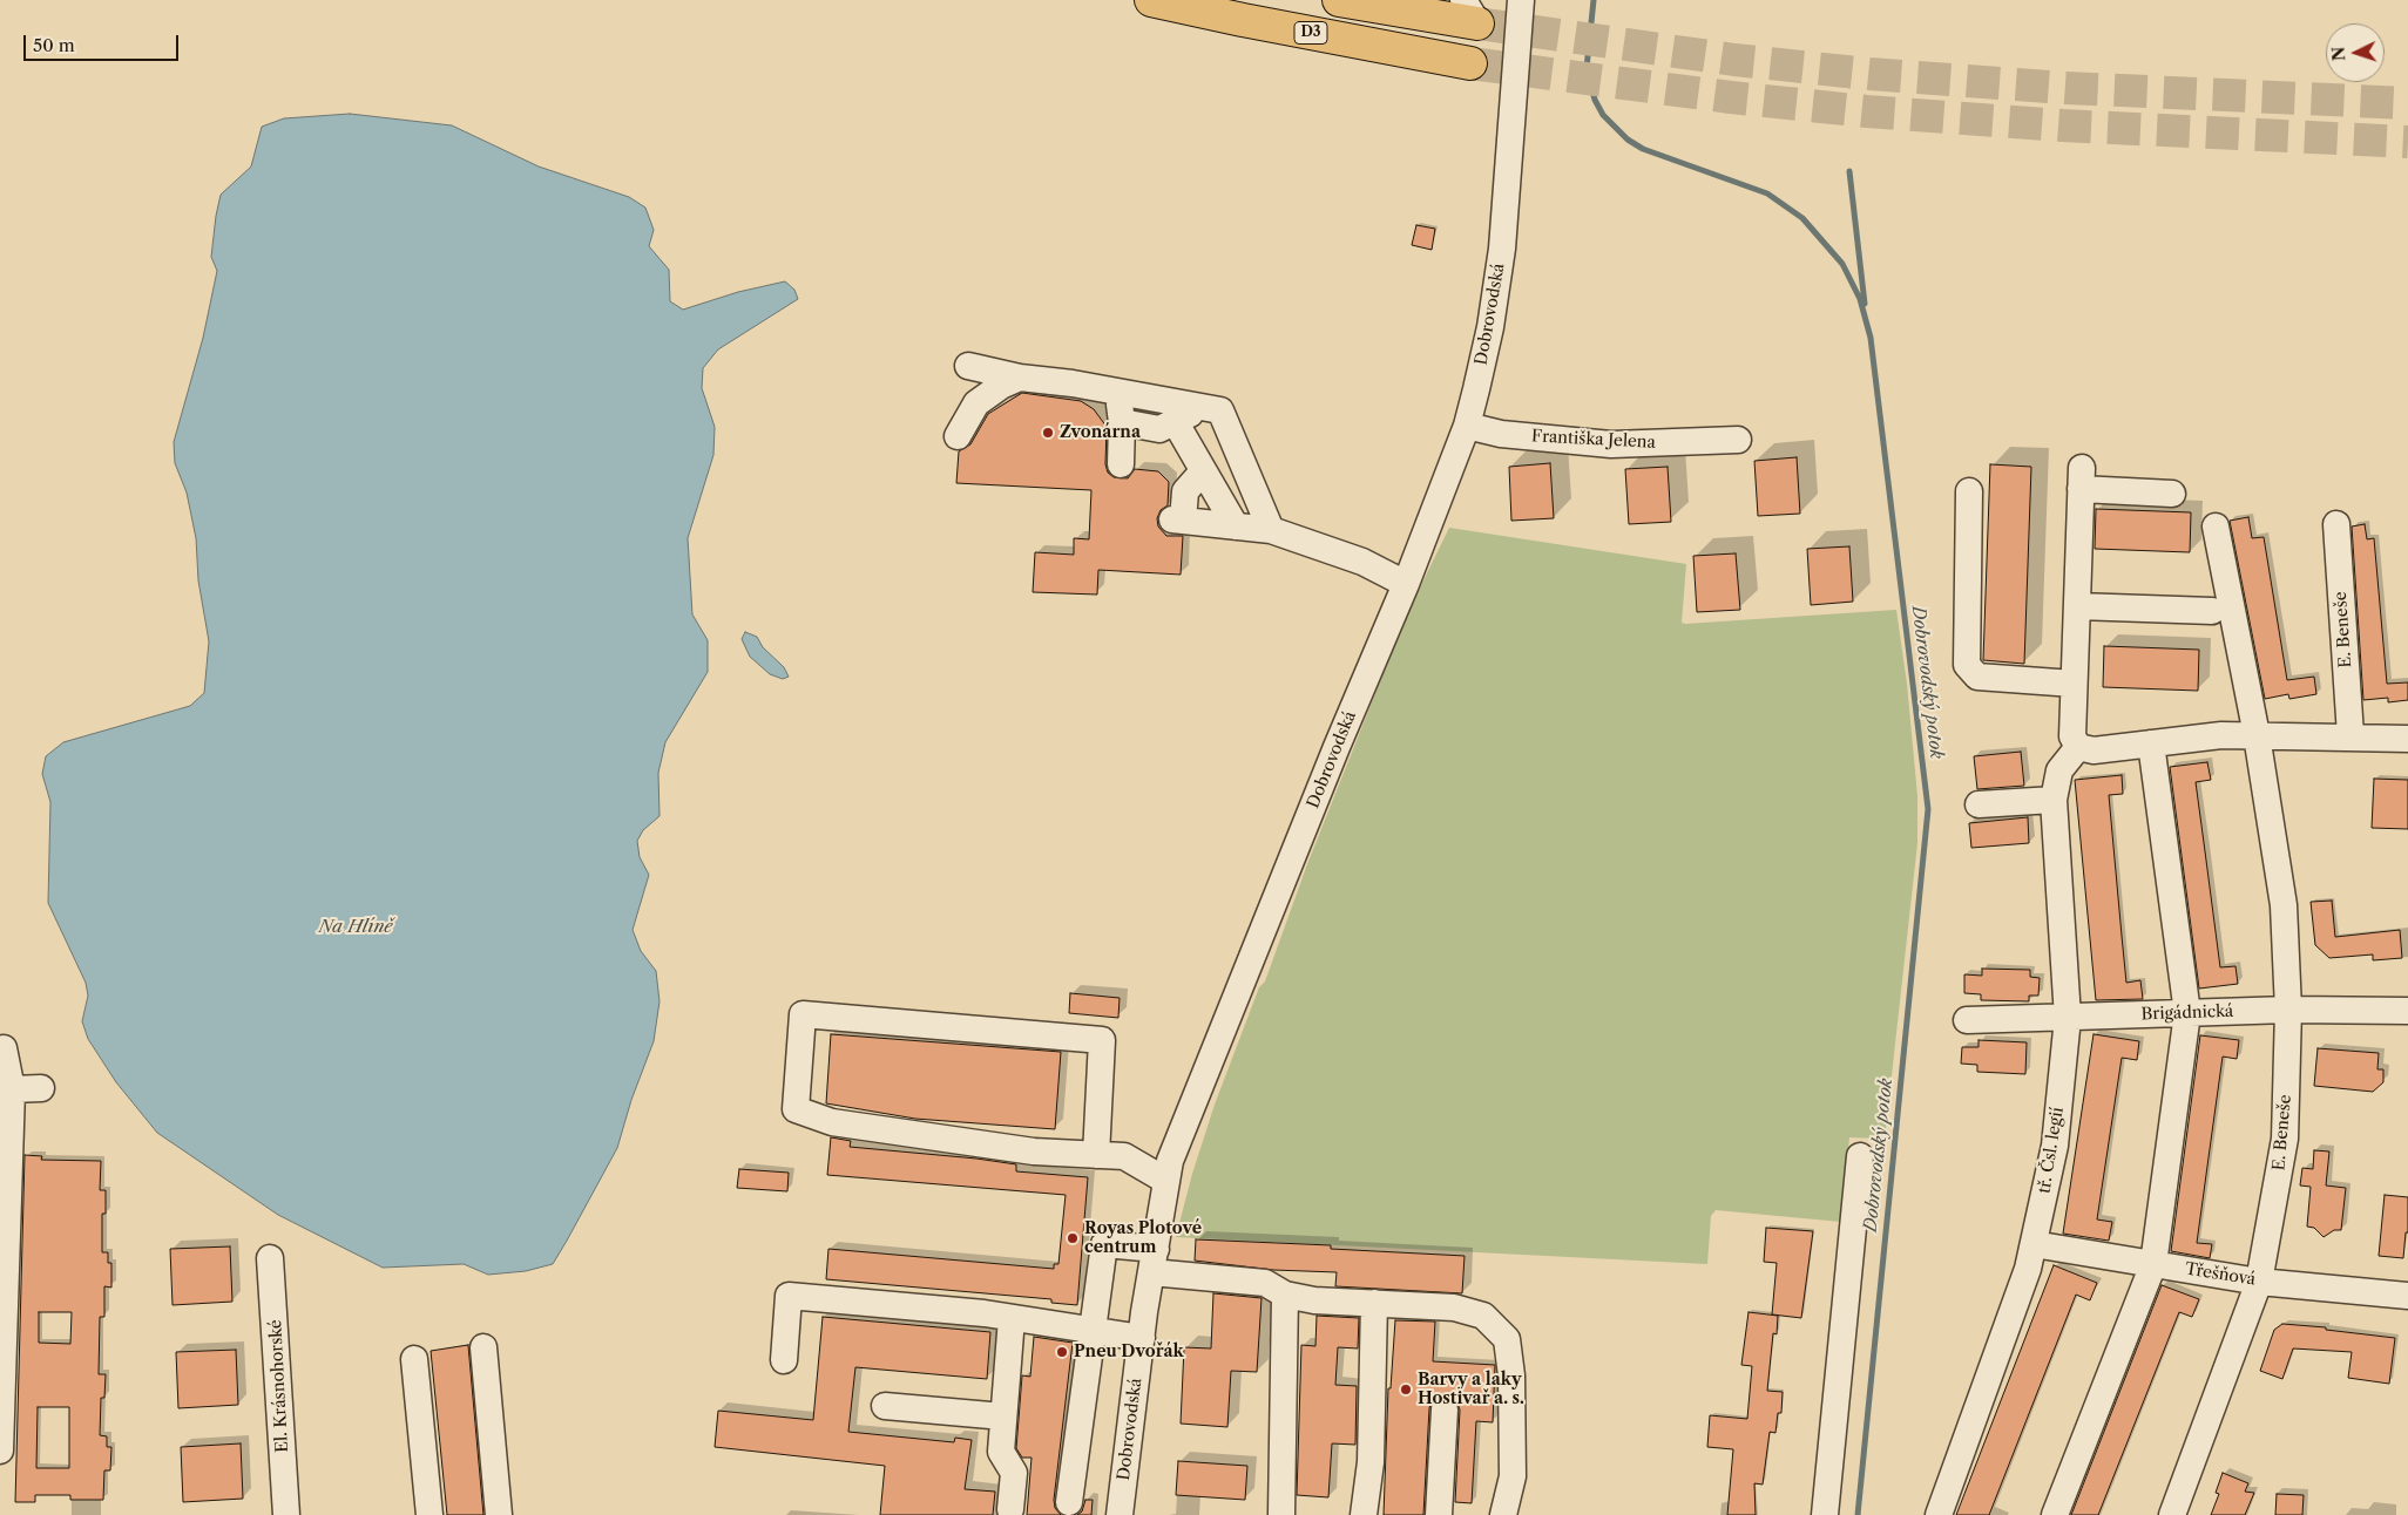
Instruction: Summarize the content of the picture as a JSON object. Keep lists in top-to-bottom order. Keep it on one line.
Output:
{"streets":{"highway":["D3"],"street":["Dobrovodská","Františka Jelena","E. Beneše","Brigádnická","tř. Čsl. legií","Třešňová","El. Krásnohorské"]},"crossings":[["Dobrovodská","Františka Jelena"],["E. Beneše","Brigádnická"],["E. Beneše","Třešňová"],["Brigádnická","tř. Čsl. legií"],["tř. Čsl. legií","Třešňová"]],"water":["Dobrovodský potok","Na Hlíně"],"places":["Zvonárna","Royas Plotové centrum","Pneu Dvořák","Barvy a laky Hostivař a. s."],"scale_bar":"50 m","north":"left"}
